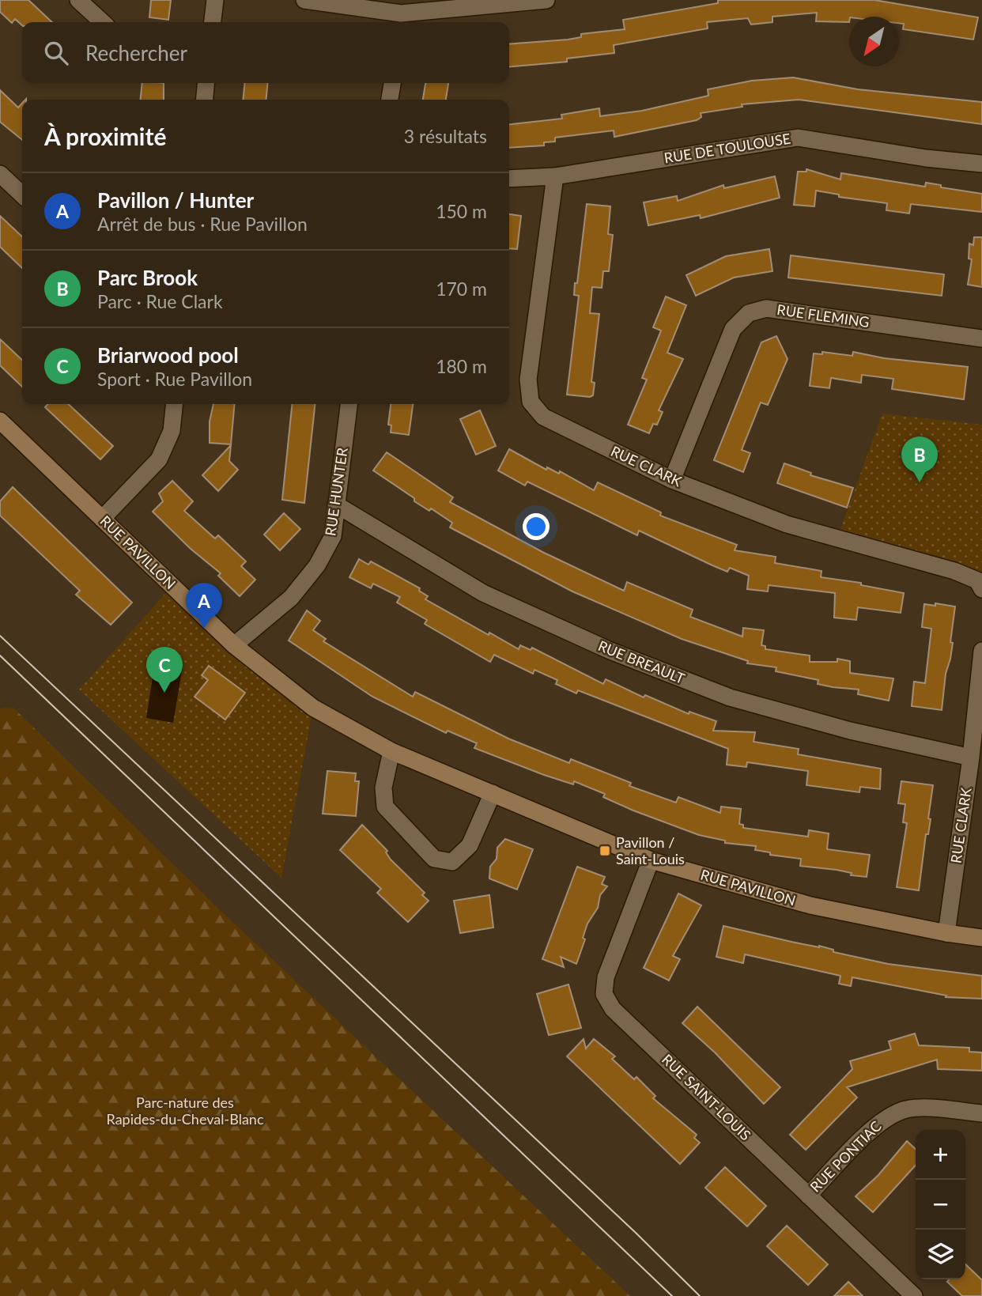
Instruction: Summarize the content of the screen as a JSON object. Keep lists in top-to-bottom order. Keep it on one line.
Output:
{"streets":{"street":["RUE DE TOULOUSE","RUE FLEMING","RUE CLARK","RUE HUNTER","RUE PAVILLON","RUE BREAULT","RUE SAINT-LOUIS","RUE PONTIAC"]},"crossings":[["RUE DE TOULOUSE","RUE CLARK"],["RUE FLEMING","RUE CLARK"],["RUE CLARK","RUE PAVILLON"],["RUE CLARK","RUE BREAULT"],["RUE HUNTER","RUE PAVILLON"],["RUE HUNTER","RUE BREAULT"],["RUE PAVILLON","RUE SAINT-LOUIS"],["RUE SAINT-LOUIS","RUE PONTIAC"]],"parks":["Parc-nature des Rapides-du-Cheval-Blanc"],"places":{"transit":["Pavillon / Saint-Louis"]},"north":"bottom left","page":{"search":"Rechercher","heading":["À proximité","3 résultats"],"list":[{"mark":"A","name":"Pavillon / Hunter","note":"Arrêt de bus · Rue Pavillon","value":"150 m"},{"mark":"B","name":"Parc Brook","note":"Parc · Rue Clark","value":"170 m"},{"mark":"C","name":"Briarwood pool","note":"Sport · Rue Pavillon","value":"180 m"}],"pins":["B","A","C"],"map_buttons":["+","−"]}}
